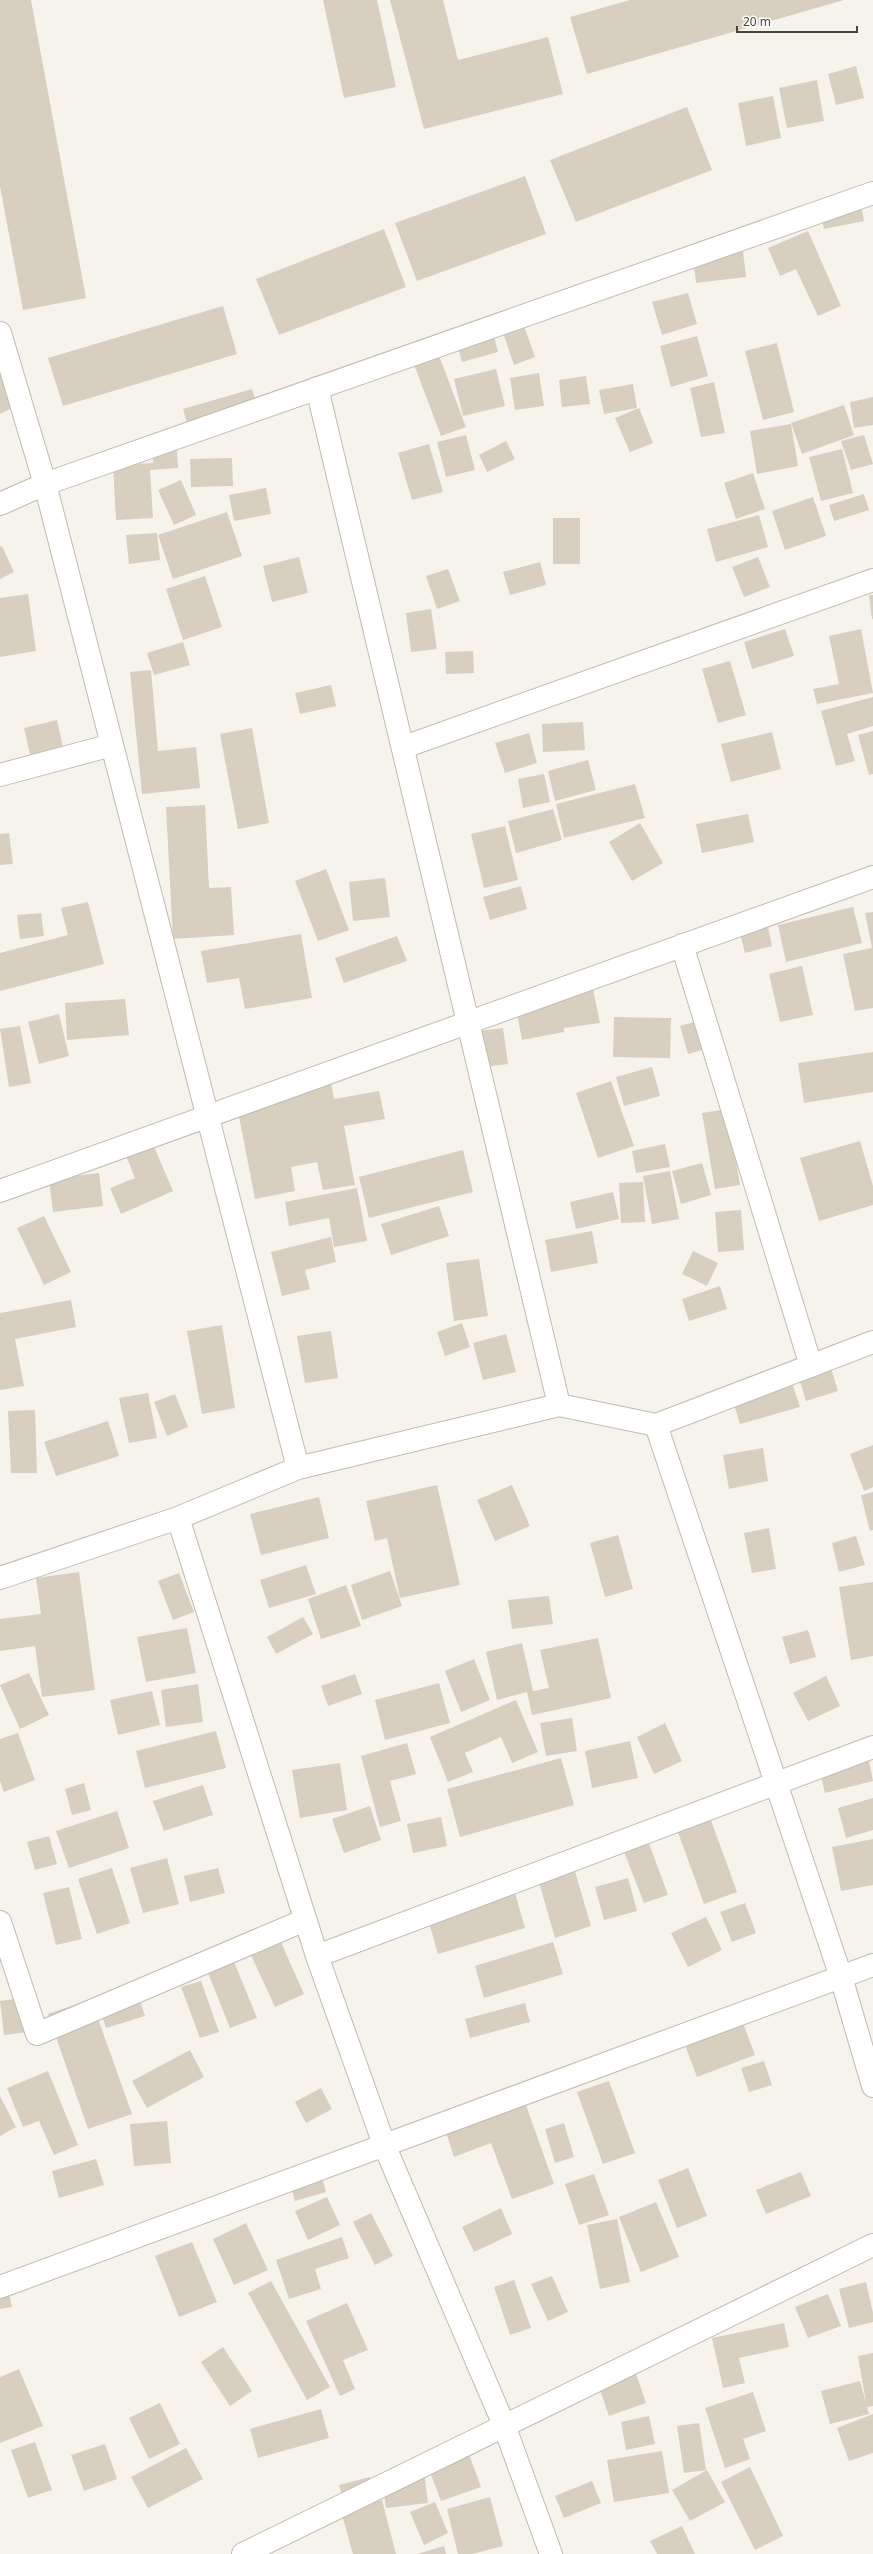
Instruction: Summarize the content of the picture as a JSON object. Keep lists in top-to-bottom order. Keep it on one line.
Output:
{"scale_bar":"20 m"}
